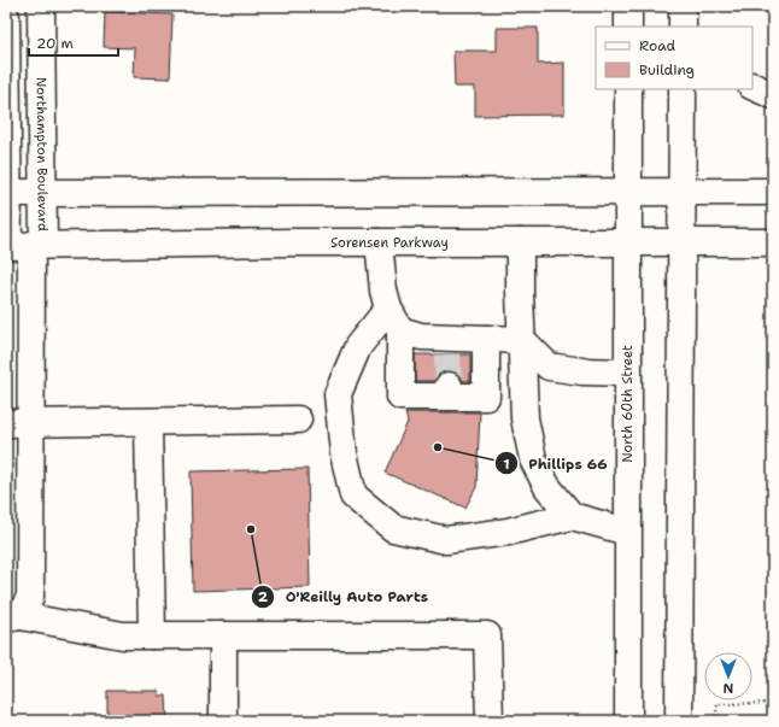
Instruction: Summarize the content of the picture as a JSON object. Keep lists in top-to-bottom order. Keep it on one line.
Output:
{"streets":{"main road":["Northampton Boulevard","Sorensen Parkway","North 60th Street"]},"crossings":[["Northampton Boulevard","Sorensen Parkway"],["Sorensen Parkway","North 60th Street"]],"places":["Phillips 66","O'Reilly Auto Parts"],"legend":["Road","Building"],"scale_bar":"20 m","north":"bottom"}
